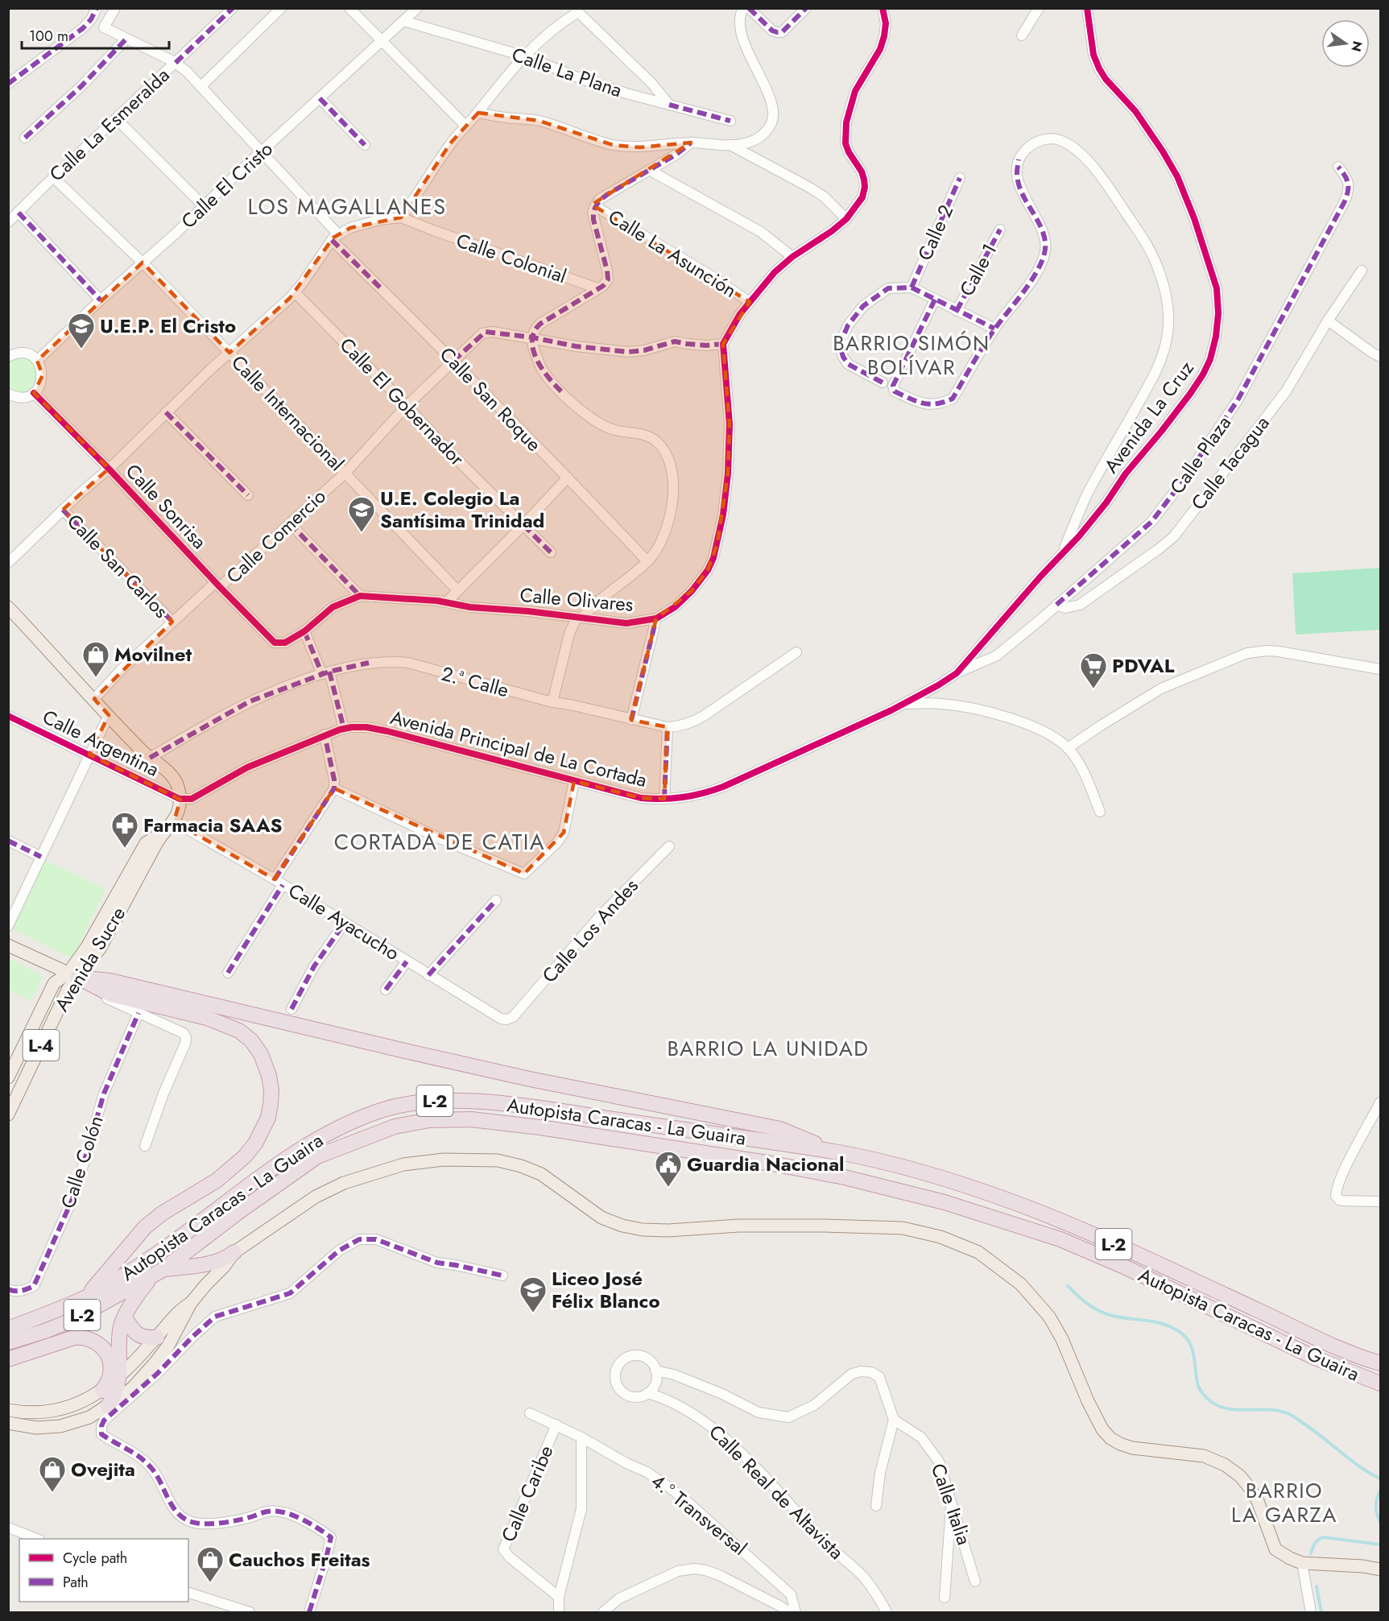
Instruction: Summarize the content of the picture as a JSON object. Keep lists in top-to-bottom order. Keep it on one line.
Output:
{"streets":{"highway":["L-2","Autopista Caracas - La Guaira"],"main road":["Avenida Sucre","L-4"],"street":["Calle La Plana","Calle La Esmeralda","Calle El Cristo","Calle 2","Calle La Asunción","Calle Colonial","Calle 1","Calle San Roque","Calle El Gobernador","Calle Internacional","Avenida La Cruz","Calle Plaza","Calle Tacagua","Calle Sonrisa","Calle Comercio","Calle San Carlos","Calle Olivares","2.ª Calle","Calle Argentina","Avenida Principal de La Cortada","Calle Ayacucho","Calle Los Andes","Calle Colón","Calle Real de Altavista","Calle Caribe","Calle Italia","4.° Transversal"]},"crossings":[["Calle La Plana","Calle El Cristo"],["Calle La Esmeralda","Calle San Roque"],["Calle La Esmeralda","Calle Internacional"],["Calle El Cristo","Calle San Roque"],["Calle El Cristo","Calle Internacional"],["Calle San Roque","Calle Comercio"],["Calle El Gobernador","Calle Comercio"],["Calle Internacional","Calle Comercio"],["Avenida La Cruz","Calle Plaza"],["Avenida La Cruz","Avenida Principal de La Cortada"],["Calle Plaza","Calle Tacagua"],["Calle Sonrisa","Calle Comercio"],["Calle Sonrisa","Calle Olivares"],["Calle Comercio","Calle San Carlos"],["Calle Argentina","Avenida Principal de La Cortada"],["Calle Ayacucho","Calle Los Andes"],["Calle Ayacucho","Avenida Sucre"],["Calle Caribe","4.° Transversal"]],"districts":["LOS MAGALLANES","BARRIO SIMÓN BOLÍVAR","CORTADA DE CATIA","BARRIO LA UNIDAD","BARRIO LA GARZA"],"places":{"school or university":["U.E.P. El Cristo","U.E. Colegio La Santísima Trinidad","Liceo José Félix Blanco"],"shop":["Movilnet","Ovejita","Cauchos Freitas"],"supermarket":["PDVAL"],"pharmacy":["Farmacia SAAS"],"public building":["Guardia Nacional"]},"legend":["Cycle path","Path"],"scale_bar":"100 m","north":"right"}
